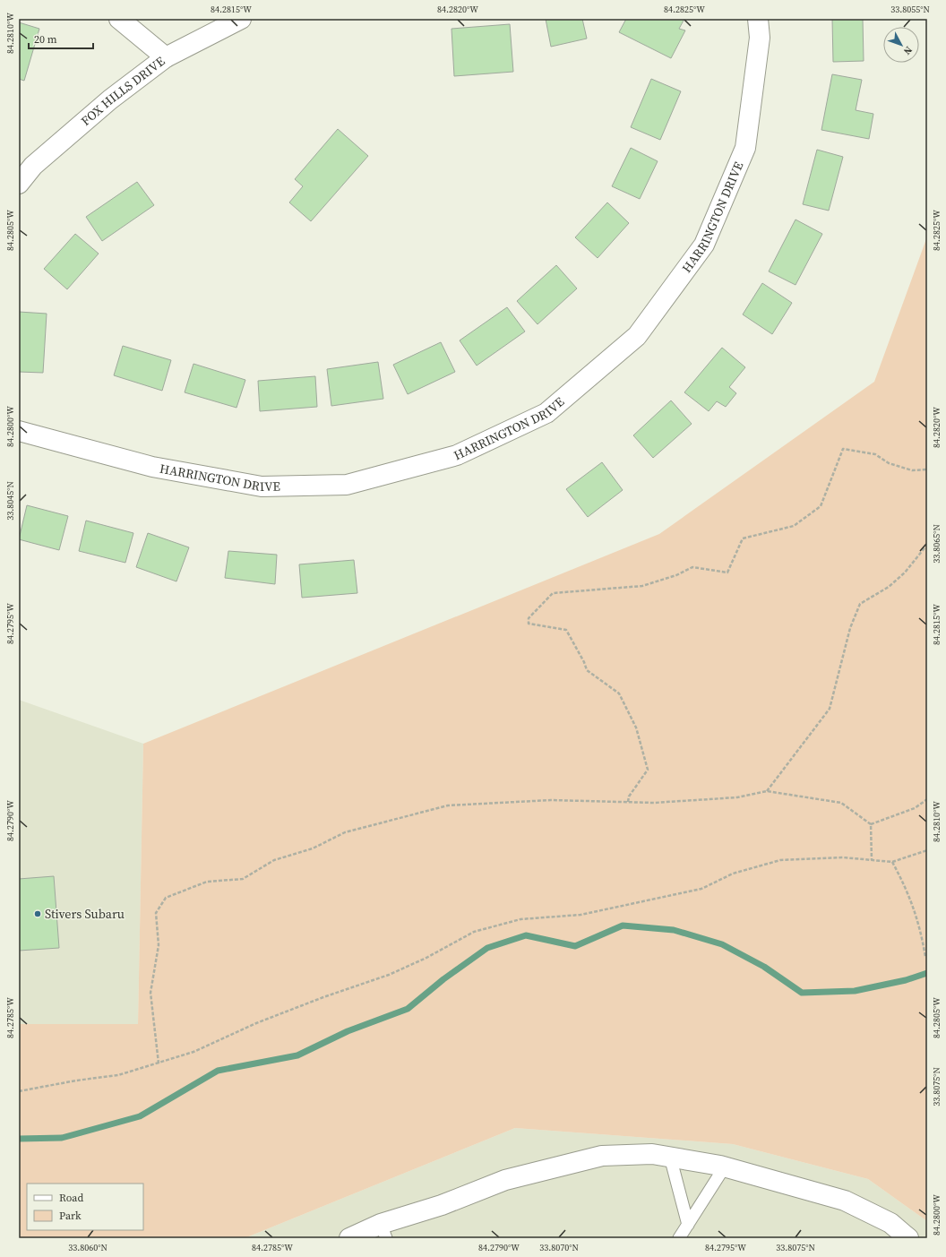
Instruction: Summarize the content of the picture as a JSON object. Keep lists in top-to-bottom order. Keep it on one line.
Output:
{"streets":{"street":["FOX HILLS DRIVE","HARRINGTON DRIVE"]},"places":["Stivers Subaru"],"legend":["Road","Park"],"scale_bar":"20 m","north":"bottom right","coordinates":["84.2815°W","84.2820°W","84.2825°W","33.8055°N","84.2810°W","84.2805°W","84.2800°W","33.8045°N","33.8065°N","84.2795°W","84.2790°W","84.2785°W","33.8075°N","33.8060°N","33.8070°N"]}
